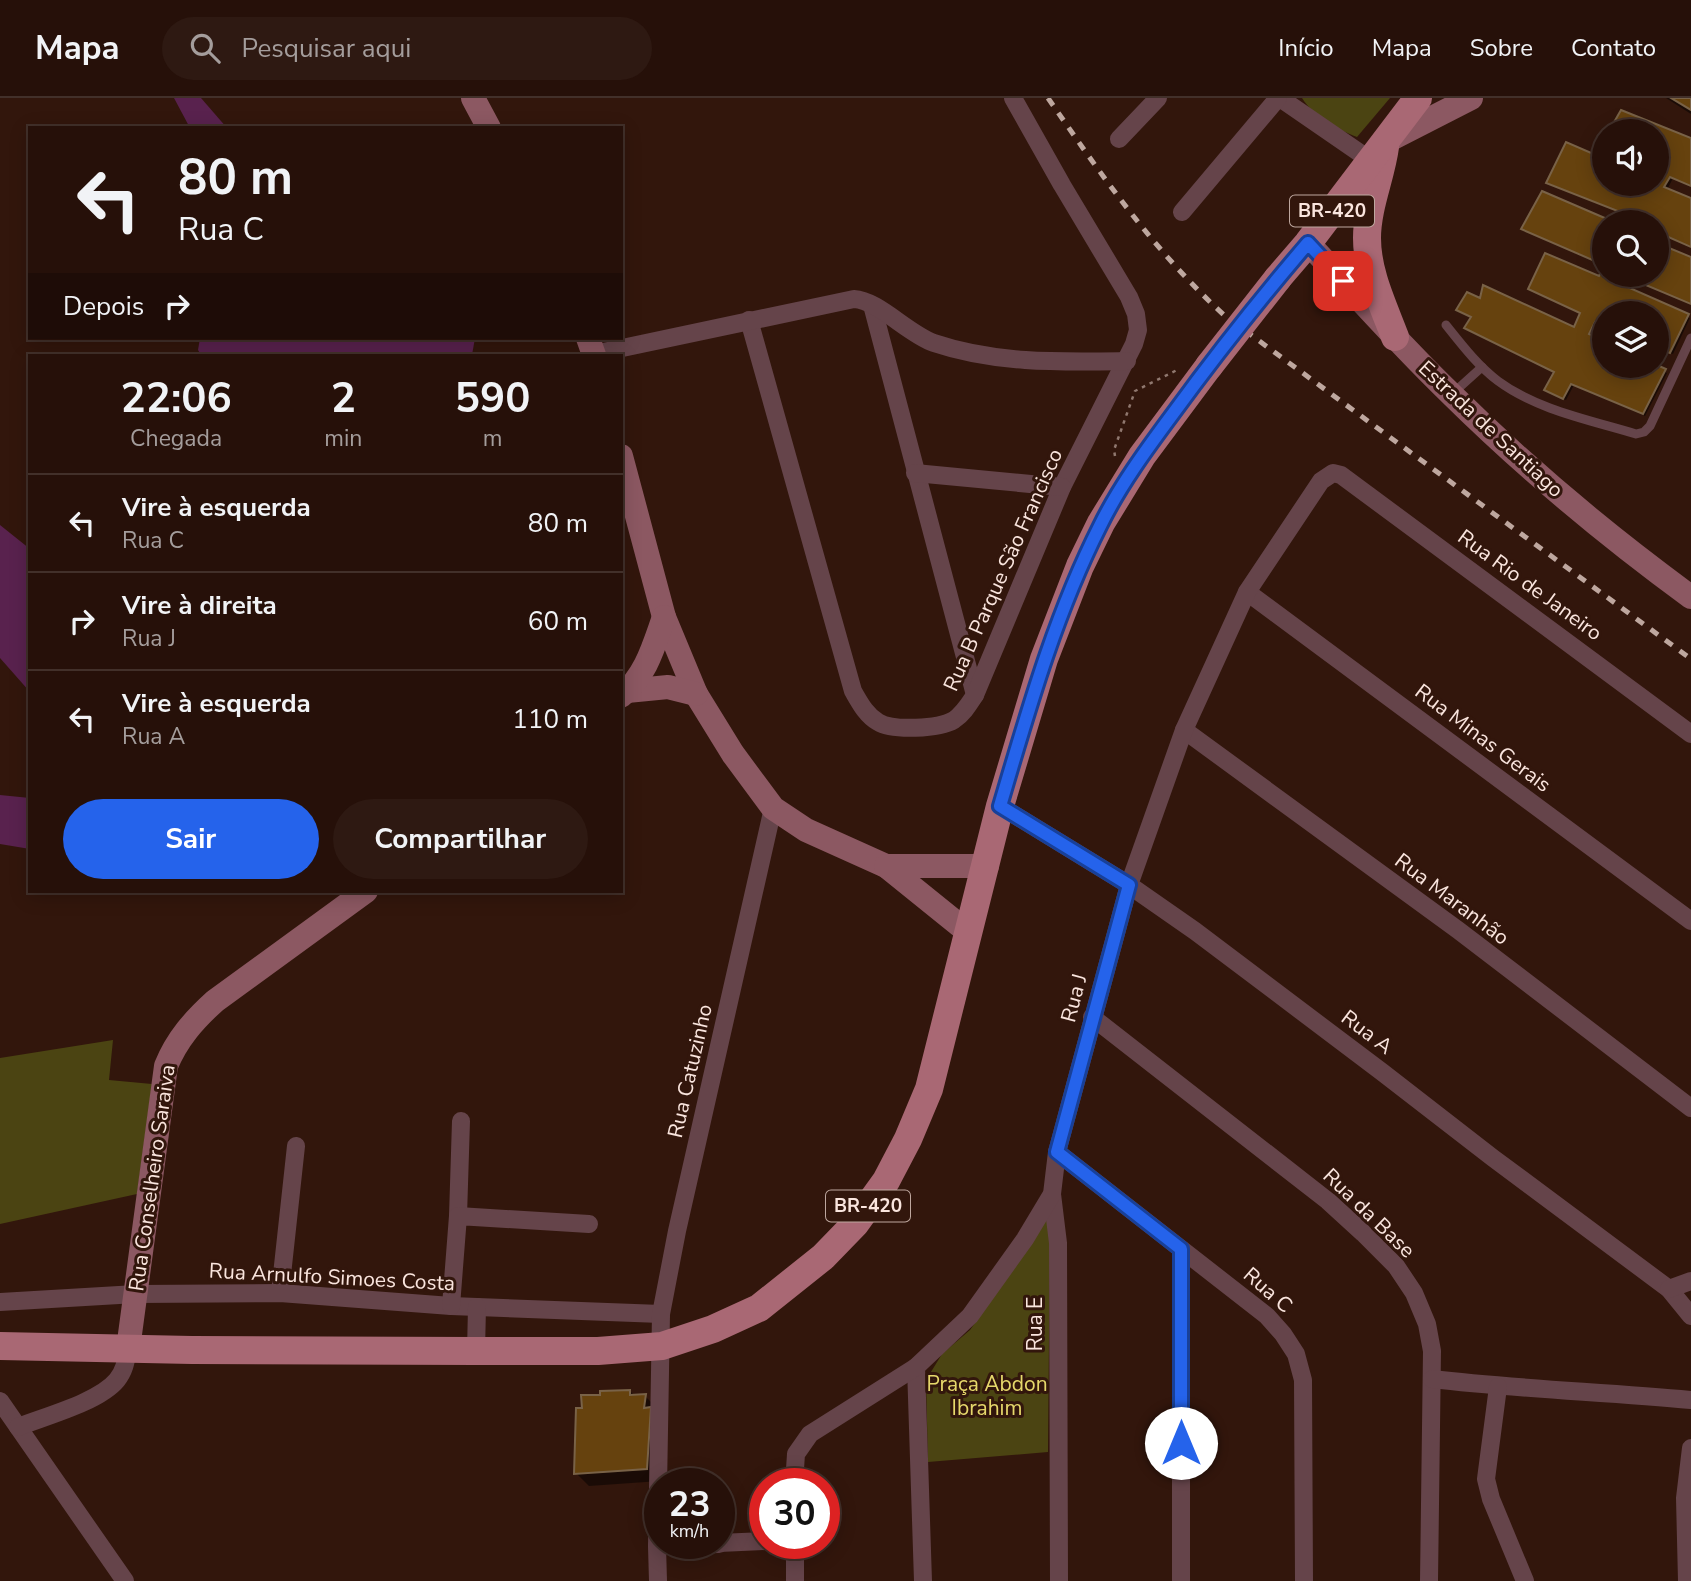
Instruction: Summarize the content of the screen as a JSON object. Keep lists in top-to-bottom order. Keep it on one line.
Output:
{"streets":{"main road":["BR-420"],"street":["Estrada de Santiago","Rua B Parque São Francisco","Rua Rio de Janeiro","Rua Minas Gerais","Rua Maranhão","Rua J","Rua A","Rua Catuzinho","Rua Conselheiro Saraiva","Rua da Base","Rua Arnulfo Simoes Costa","Rua C","Rua E"]},"crossings":[["BR-420","Estrada de Santiago"],["BR-420","Rua A"],["BR-420","Rua Catuzinho"],["BR-420","Rua Conselheiro Saraiva"],["Rua Rio de Janeiro","Rua J"],["Rua Minas Gerais","Rua J"],["Rua Maranhão","Rua J"],["Rua J","Rua A"],["Rua J","Rua da Base"],["Rua J","Rua C"],["Rua J","Rua E"],["Rua Catuzinho","Rua Arnulfo Simoes Costa"],["Rua Conselheiro Saraiva","Rua Arnulfo Simoes Costa"]],"parks":["Praça Abdon Ibrahim"],"page":{"header":"Mapa","search":"Pesquisar aqui","nav":["Início","Mapa","Sobre","Contato"],"turn":["80 m","Rua C"],"then":"Depois","eta":["22:06","Chegada","2","min","590","m"],"list":[{"name":"Vire à esquerda","note":"Rua C","value":"80 m"},{"name":"Vire à direita","note":"Rua J","value":"60 m"},{"name":"Vire à esquerda","note":"Rua A","value":"110 m"}],"buttons":["Sair","Compartilhar"],"speed":"23 km/h","limit":"30"}}
